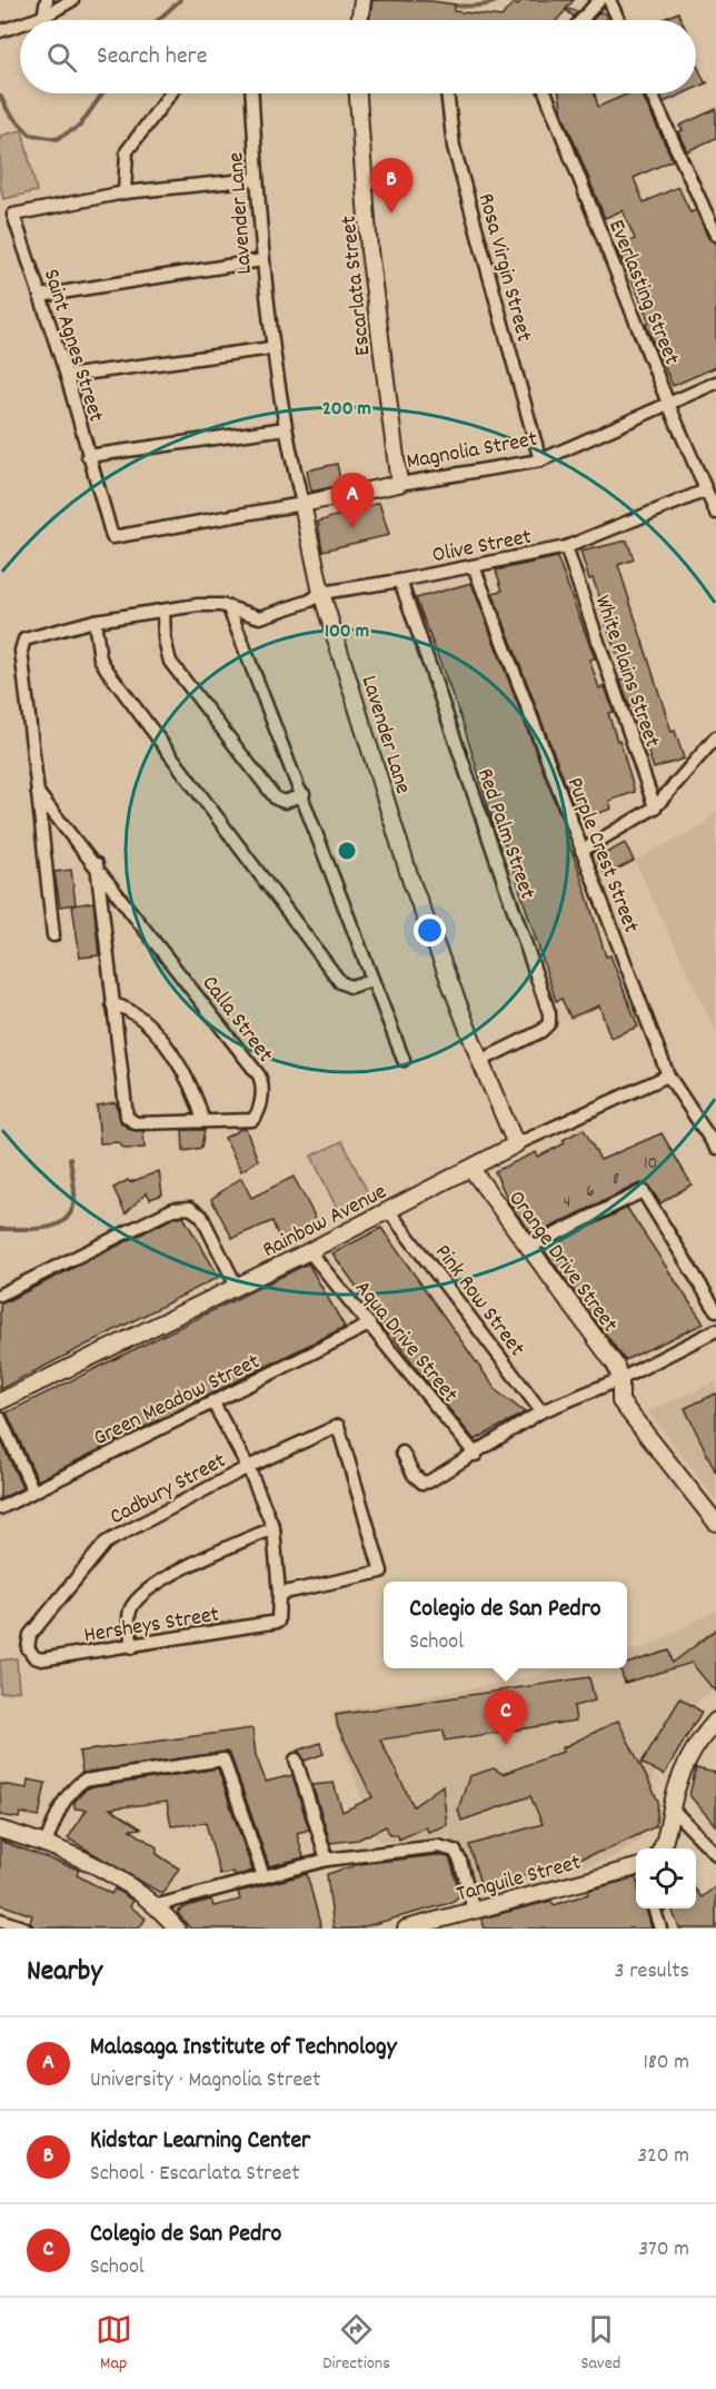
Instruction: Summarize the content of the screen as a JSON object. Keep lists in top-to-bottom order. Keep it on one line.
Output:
{"streets":{"street":["Lavender Lane","Rosa Virgin Street","Escarlata Street","Everlasting Street","Saint Agnes Street","Magnolia Street","Olive Street","White Plains Street","Red Palm Street","Purple Crest Street","Calla Street","Rainbow Avenue","Orange Drive Street","Pink Row Street","Aqua Drive Street","Green Meadow Street","Cadbury Street","Hersheys Street","Tanguile Street"]},"crossings":[["Lavender Lane","Saint Agnes Street"],["Lavender Lane","Magnolia Street"],["Lavender Lane","Olive Street"],["Lavender Lane","Red Palm Street"],["Lavender Lane","Rainbow Avenue"],["Rosa Virgin Street","Magnolia Street"],["Escarlata Street","Magnolia Street"],["Everlasting Street","Magnolia Street"],["Everlasting Street","Olive Street"],["Saint Agnes Street","Magnolia Street"],["Olive Street","White Plains Street"],["Olive Street","Red Palm Street"],["Olive Street","Purple Crest Street"],["Purple Crest Street","Rainbow Avenue"],["Rainbow Avenue","Orange Drive Street"],["Rainbow Avenue","Pink Row Street"],["Rainbow Avenue","Aqua Drive Street"],["Aqua Drive Street","Green Meadow Street"],["Cadbury Street","Hersheys Street"]],"house_numbers":["10","8","6","4"],"page":{"search":"Search here","pins":["B","A","C"],"popup":["Colegio de San Pedro","School"],"heading":["Nearby","3 results"],"list":[{"mark":"A","name":"Malasaga Institute of Technology","note":"University · Magnolia Street","value":"180 m"},{"mark":"B","name":"Kidstar Learning Center","note":"School · Escarlata Street","value":"320 m"},{"mark":"C","name":"Colegio de San Pedro","note":"School","value":"370 m"}],"nav":["Map","Directions","Saved"]},"rings":["200 m","100 m"]}
